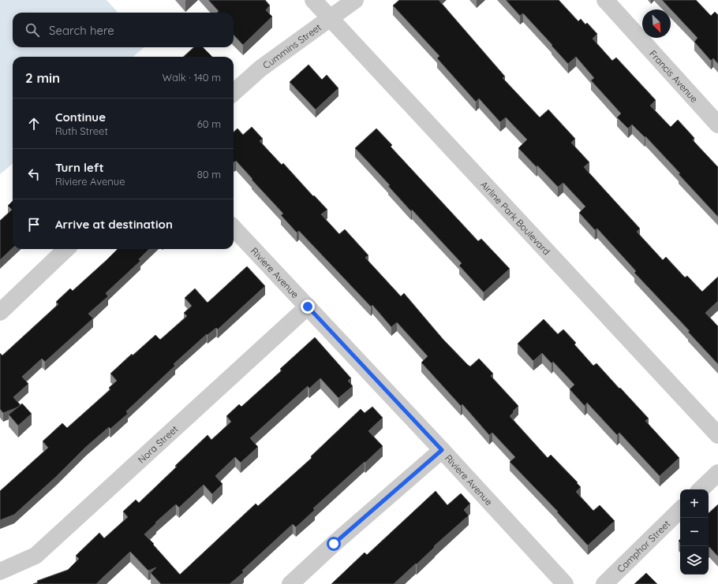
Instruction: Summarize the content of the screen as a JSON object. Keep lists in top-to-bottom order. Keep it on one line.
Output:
{"streets":{"street":["Cummins Street","Francis Avenue","Airline Park Boulevard","Riviere Avenue","Nora Street","Camphor Street"]},"crossings":[["Cummins Street","Airline Park Boulevard"],["Riviere Avenue","Nora Street"]],"north":"bottom right","page":{"search":"Search here","heading":["2 min","Walk · 140 m"],"list":[["Continue","Ruth Street","60 m"],["Turn left","Riviere Avenue","80 m"],"Arrive at destination"],"map_buttons":["+","−"]}}
